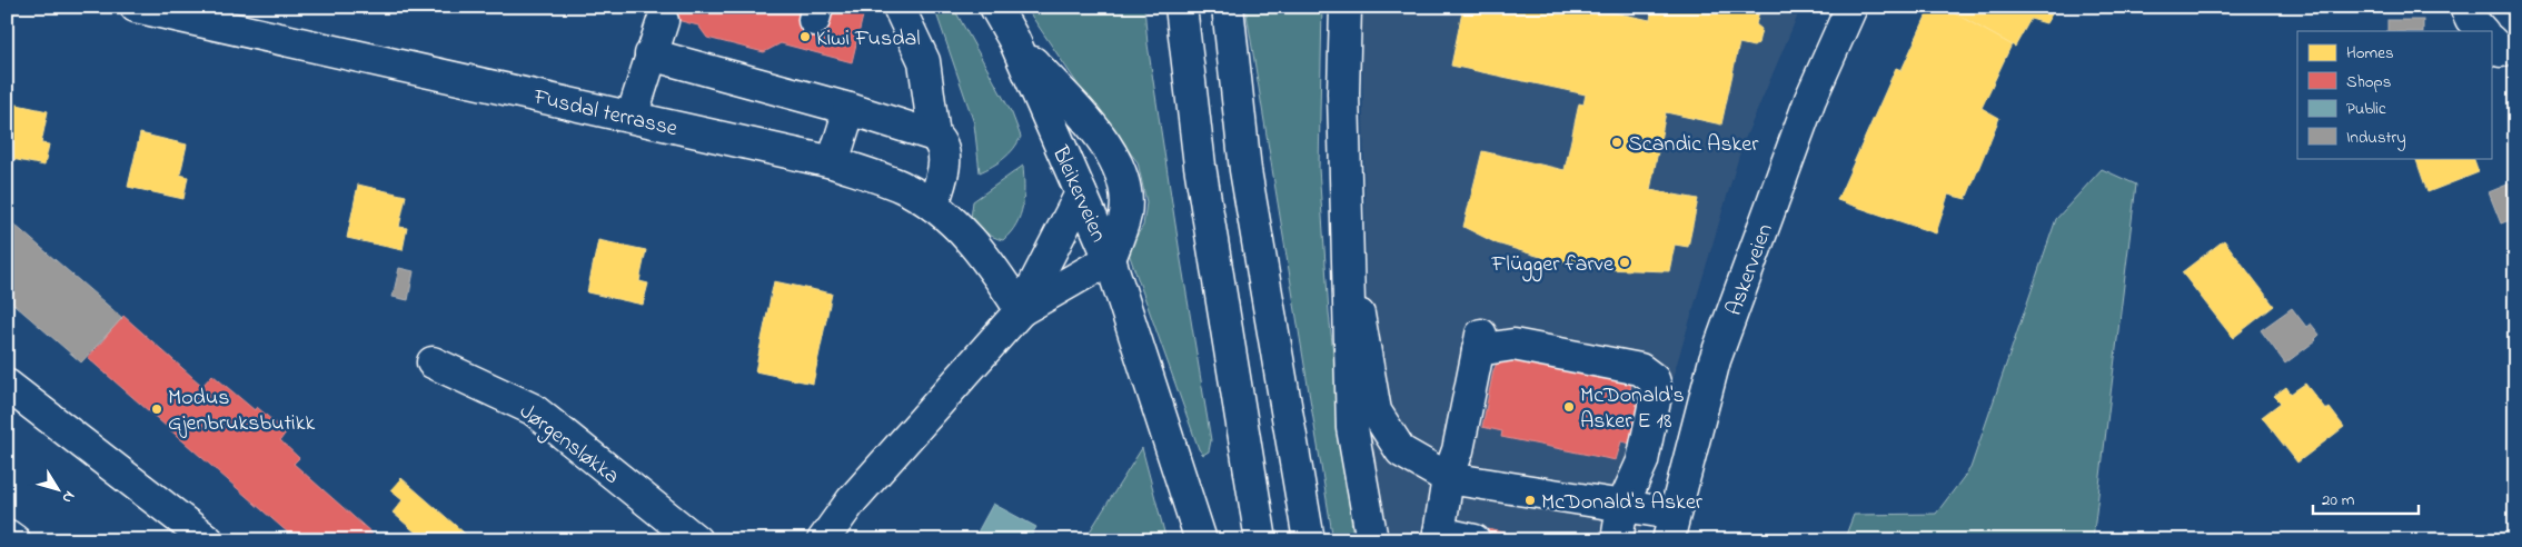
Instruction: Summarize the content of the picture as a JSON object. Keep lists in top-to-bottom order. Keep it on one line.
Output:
{"streets":{"main road":["Fusdal terrasse","Bleikerveien","Askerveien","Jørgensløkka"]},"places":["Kiwi Fusdal","Scandic Asker","Flügger farve","McDonald's Asker E 18","Modus Gjenbruksbutikk","McDonald's Asker"],"legend":["Homes","Shops","Public","Industry"],"scale_bar":"20 m","north":"bottom right"}
